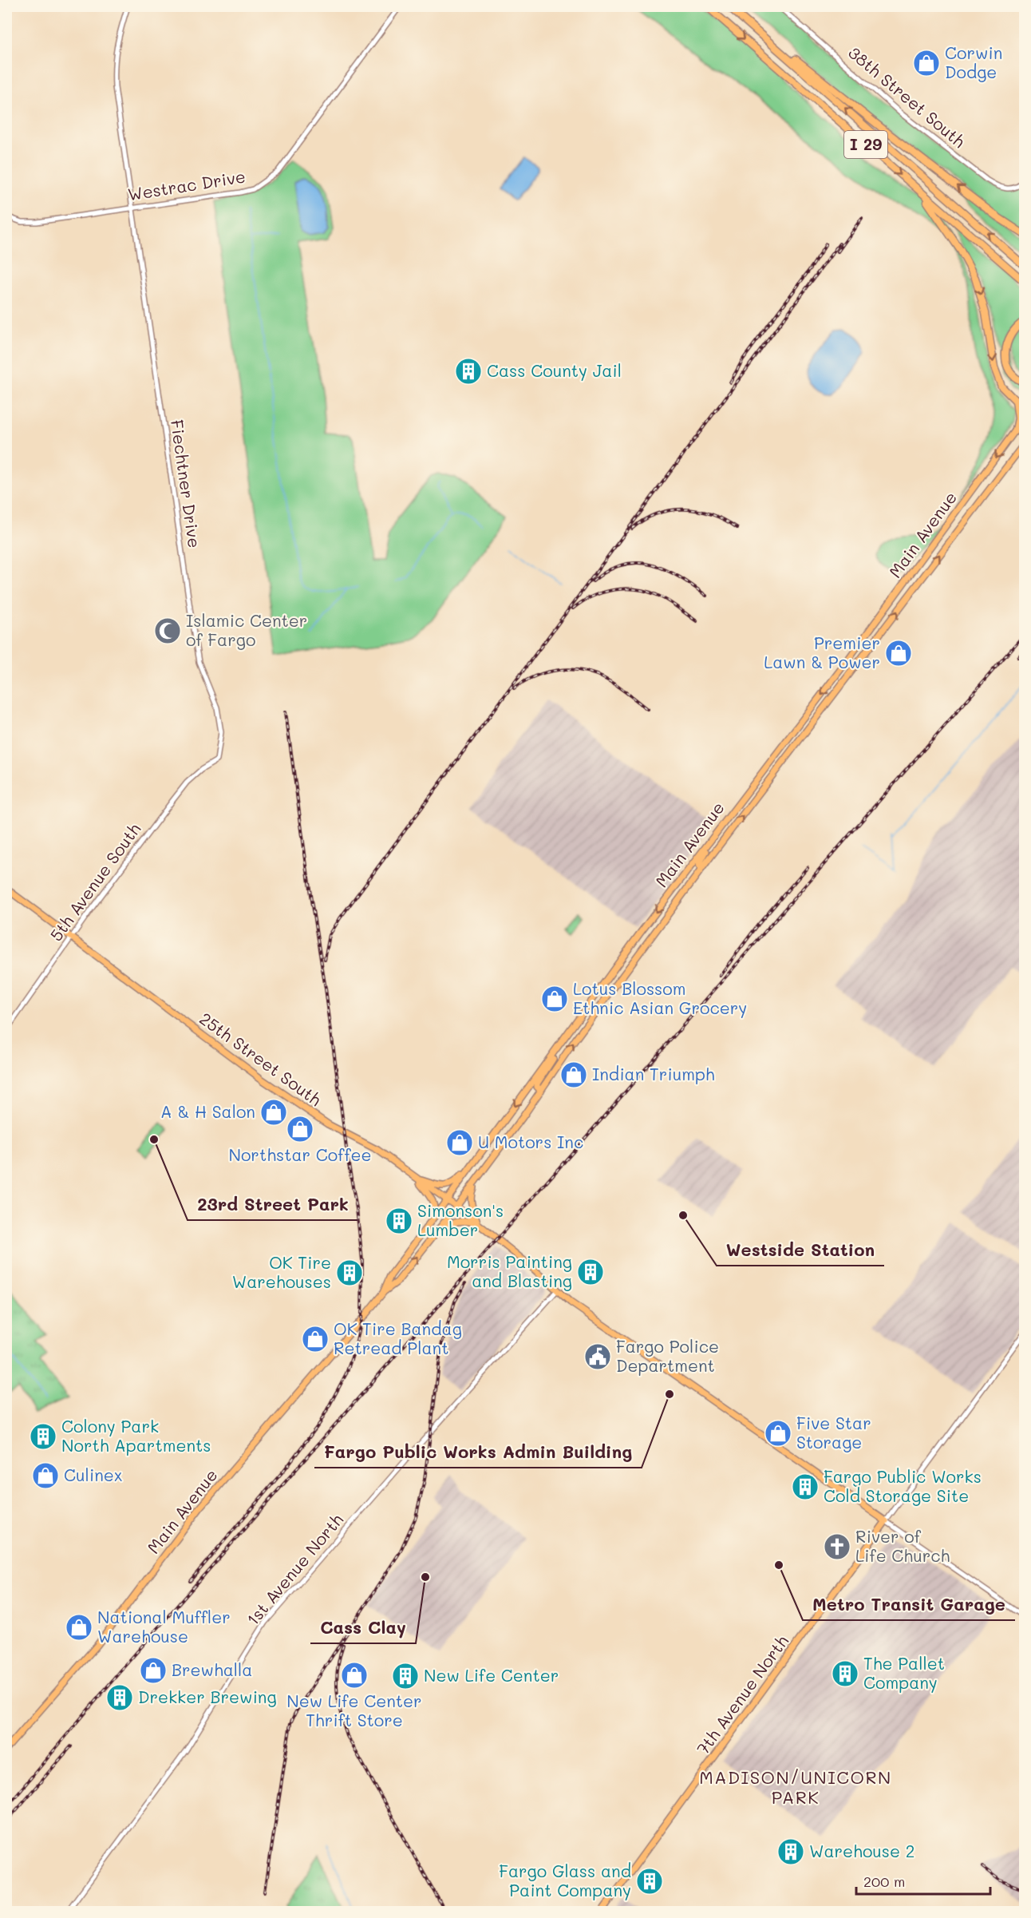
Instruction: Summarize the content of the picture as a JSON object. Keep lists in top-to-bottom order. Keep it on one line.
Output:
{"streets":{"highway":["I 29"],"main road":["Main Avenue","25th Street South","7th Avenue North"],"street":["38th Street South","Westrac Drive","Fiechtner Drive","5th Avenue South","1st Avenue North"]},"crossings":[["Westrac Drive","Fiechtner Drive"],["Fiechtner Drive","5th Avenue South"],["Main Avenue","25th Street South"],["5th Avenue South","25th Street South"],["25th Street South","1st Avenue North"],["25th Street South","7th Avenue North"]],"districts":["MADISON/UNICORN PARK"],"places":{"shop":["Corwin Dodge","Premier Lawn & Power","Lotus Blossom Ethnic Asian Grocery","Indian Triumph","A & H Salon","Northstar Coffee","U Motors Inc","OK Tire Bandag Retread Plant","Five Star Storage","Culinex","National Muffler Warehouse","Brewhalla","New Life Center Thrift Store"],"building":["Cass County Jail","Simonson's Lumber","Morris Painting and Blasting","OK Tire Warehouses","Colony Park North Apartments","Fargo Public Works Cold Storage Site","The Pallet Company","New Life Center","Drekker Brewing","Warehouse 2","Fargo Glass and Paint Company"],"mosque":["Islamic Center of Fargo"],"other":["23rd Street Park","Westside Station","Fargo Public Works Admin Building","Metro Transit Garage","Cass Clay"],"public building":["Fargo Police Department"],"church":["River of Life Church"]},"scale_bar":"200 m"}
